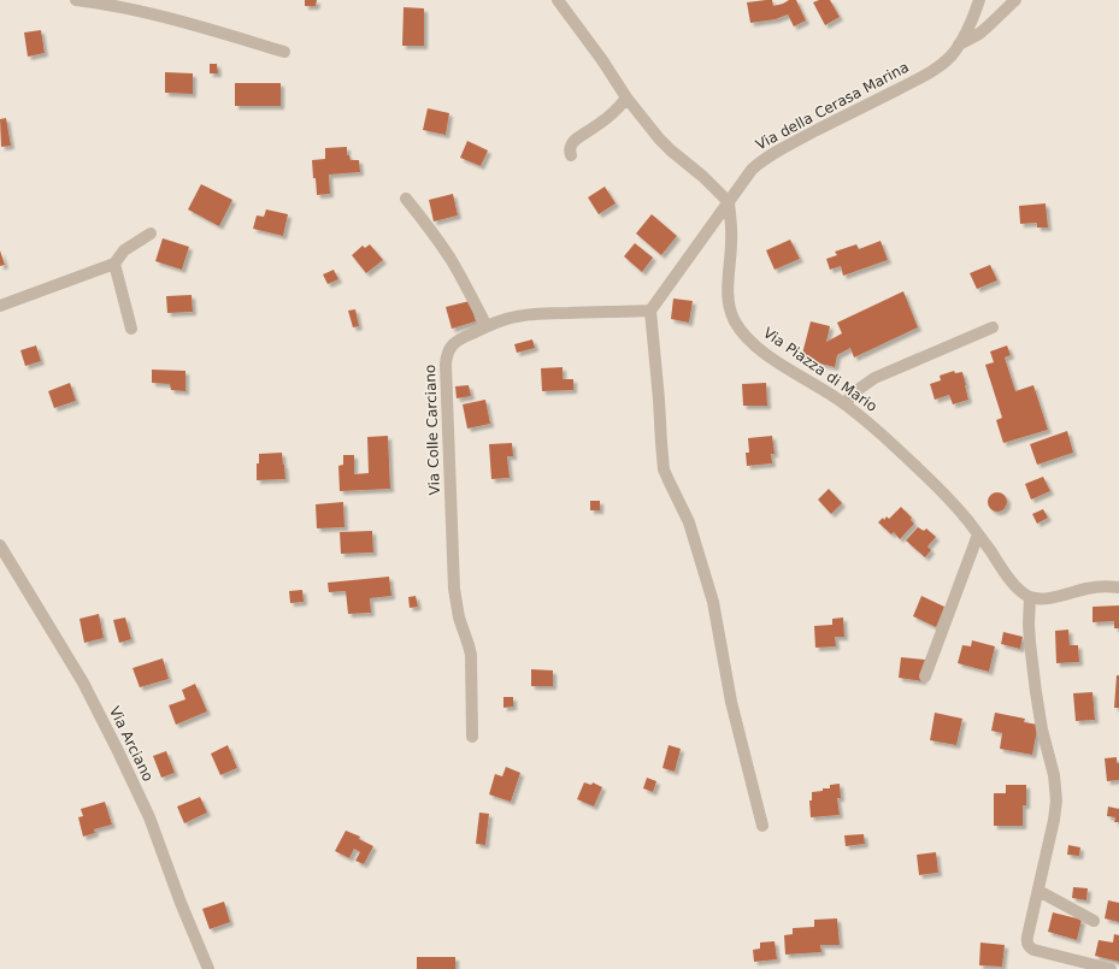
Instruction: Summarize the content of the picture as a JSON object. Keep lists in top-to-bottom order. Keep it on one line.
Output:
{"streets":{"street":["Via della Cerasa Marina","Via Piazza di Mario","Via Colle Carciano","Via Arciano"]},"crossings":[["Via della Cerasa Marina","Via Piazza di Mario"]]}
